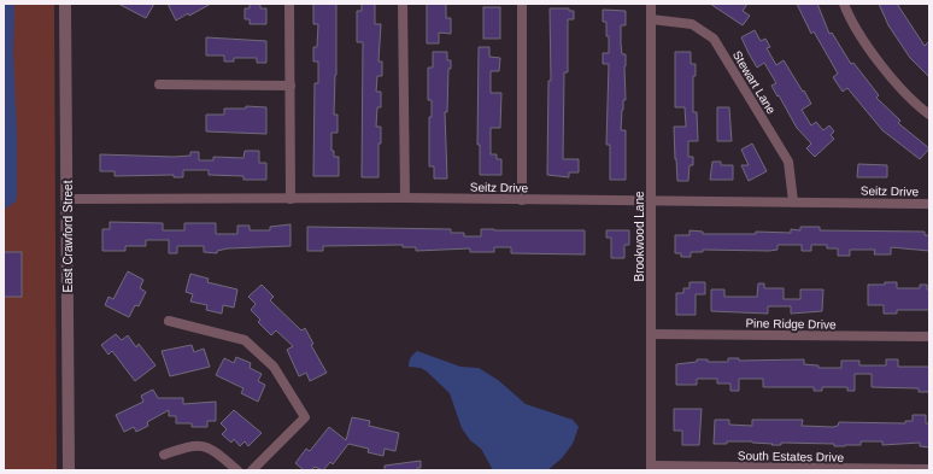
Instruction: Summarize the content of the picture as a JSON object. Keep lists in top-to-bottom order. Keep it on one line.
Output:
{"streets":{"street":["Stewart Lane","Seitz Drive","East Crawford Street","Brookwood Lane","Pine Ridge Drive","South Estates Drive"]},"crossings":[["Stewart Lane","Seitz Drive"],["Stewart Lane","Brookwood Lane"],["Seitz Drive","East Crawford Street"],["Seitz Drive","Brookwood Lane"],["Brookwood Lane","Pine Ridge Drive"],["Brookwood Lane","South Estates Drive"]]}
